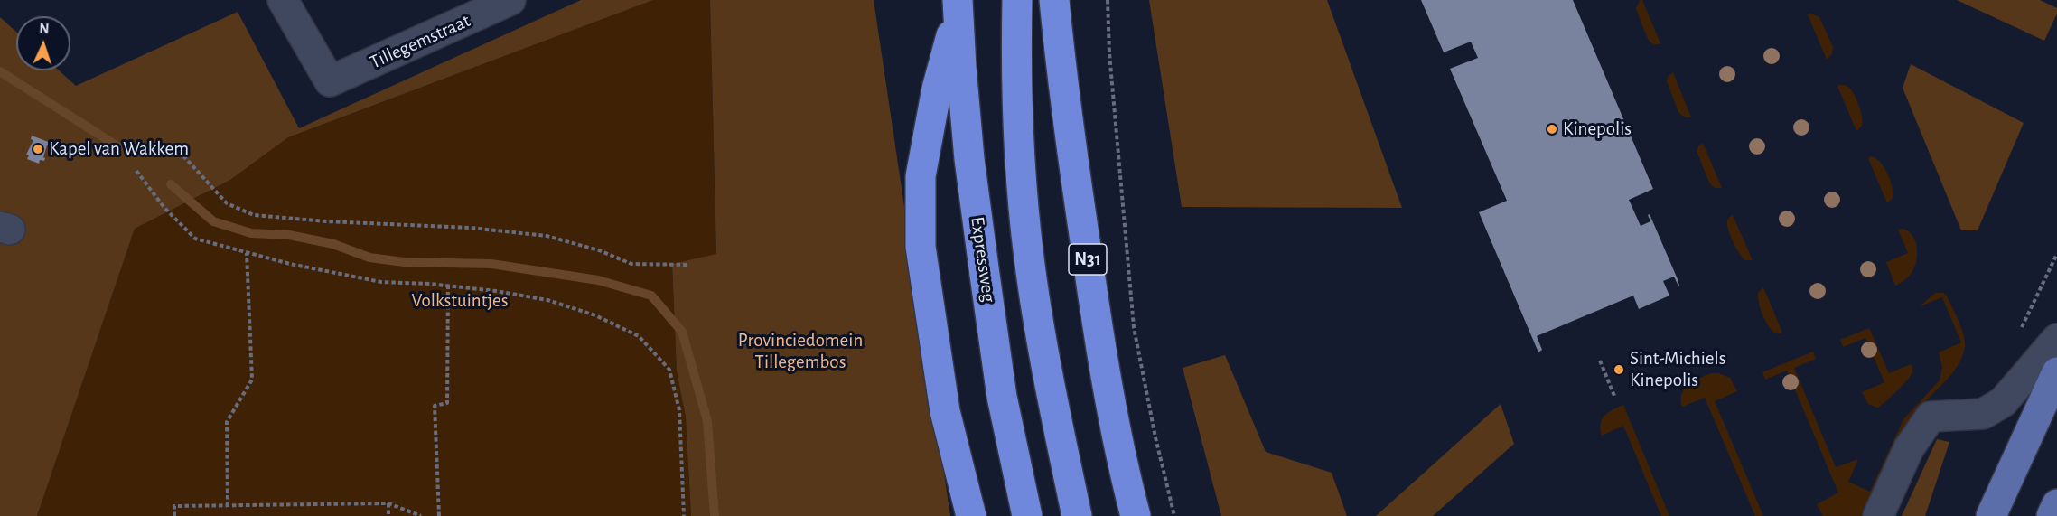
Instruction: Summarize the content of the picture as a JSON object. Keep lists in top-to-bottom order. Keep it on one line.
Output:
{"streets":{"highway":["Expressweg","N31"],"street":["Tillegemstraat"]},"parks":["Volkstuintjes","Provinciedomein Tillegembos"],"places":["Kinepolis","Kapel van Wakkem","Sint-Michiels Kinepolis"],"north":"top"}
